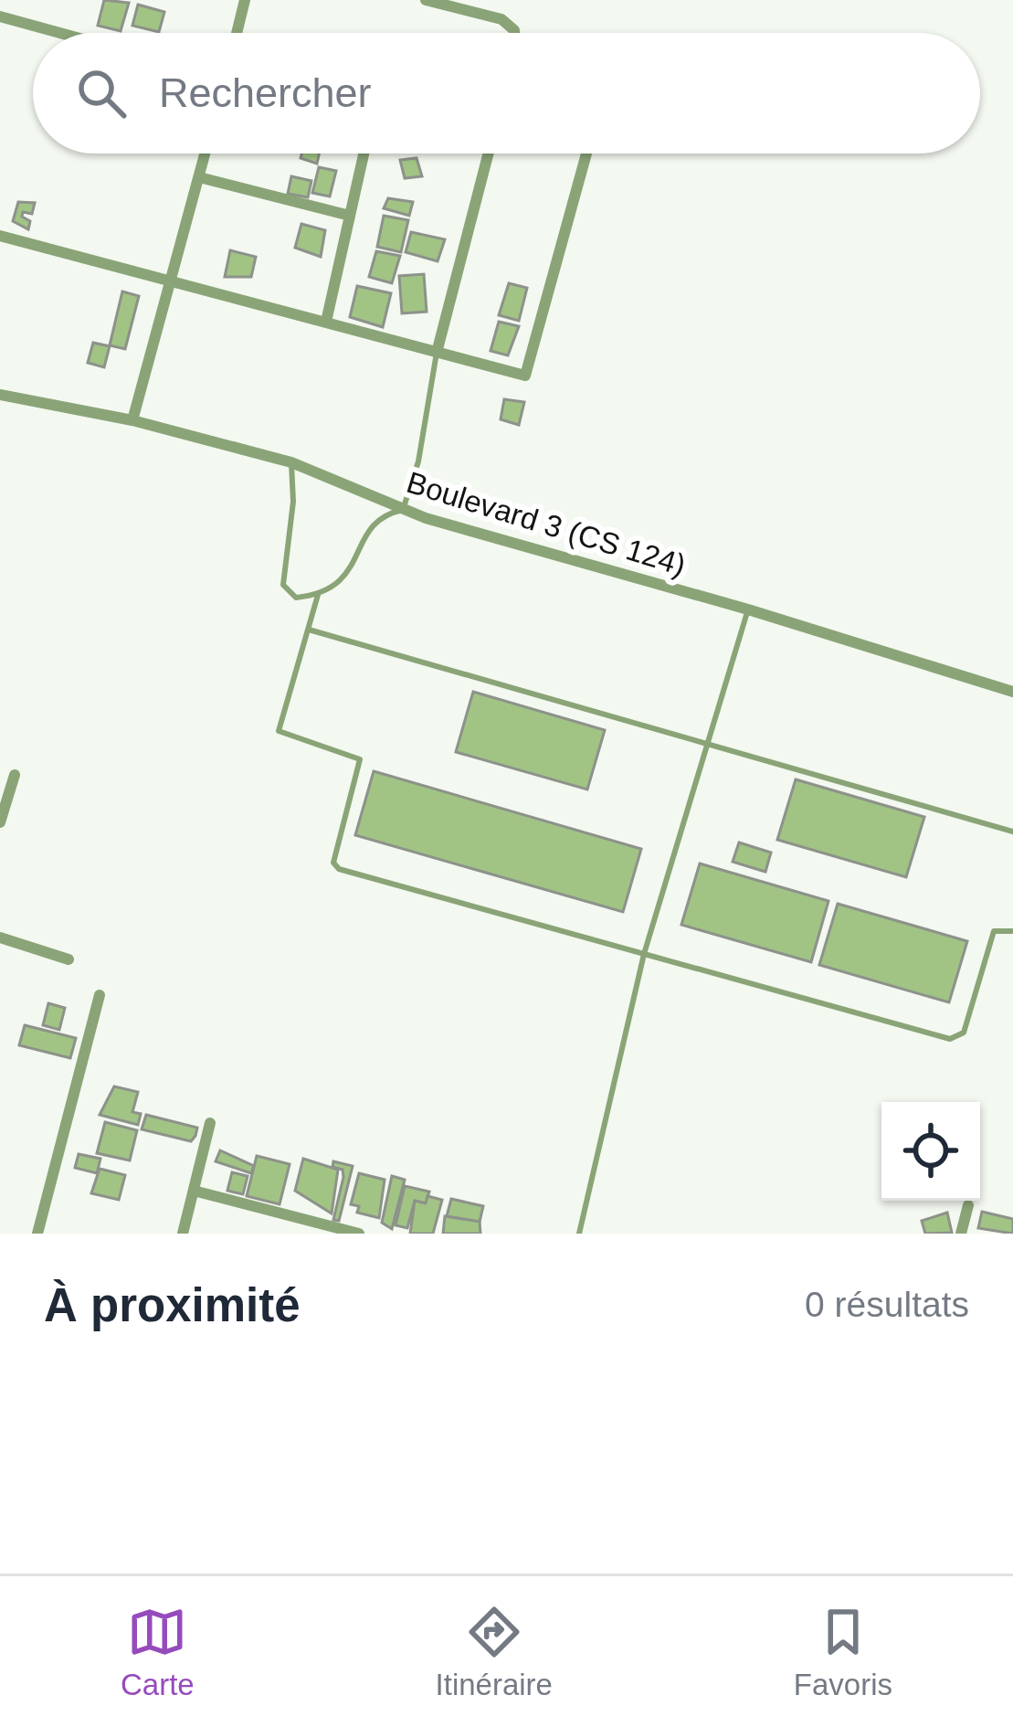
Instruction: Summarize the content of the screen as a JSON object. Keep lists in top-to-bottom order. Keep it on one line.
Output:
{"streets":{"street":["Boulevard 3 (CS 124)"]},"page":{"search":"Rechercher","heading":["À proximité","0 résultats"],"nav":["Carte","Itinéraire","Favoris"]}}
